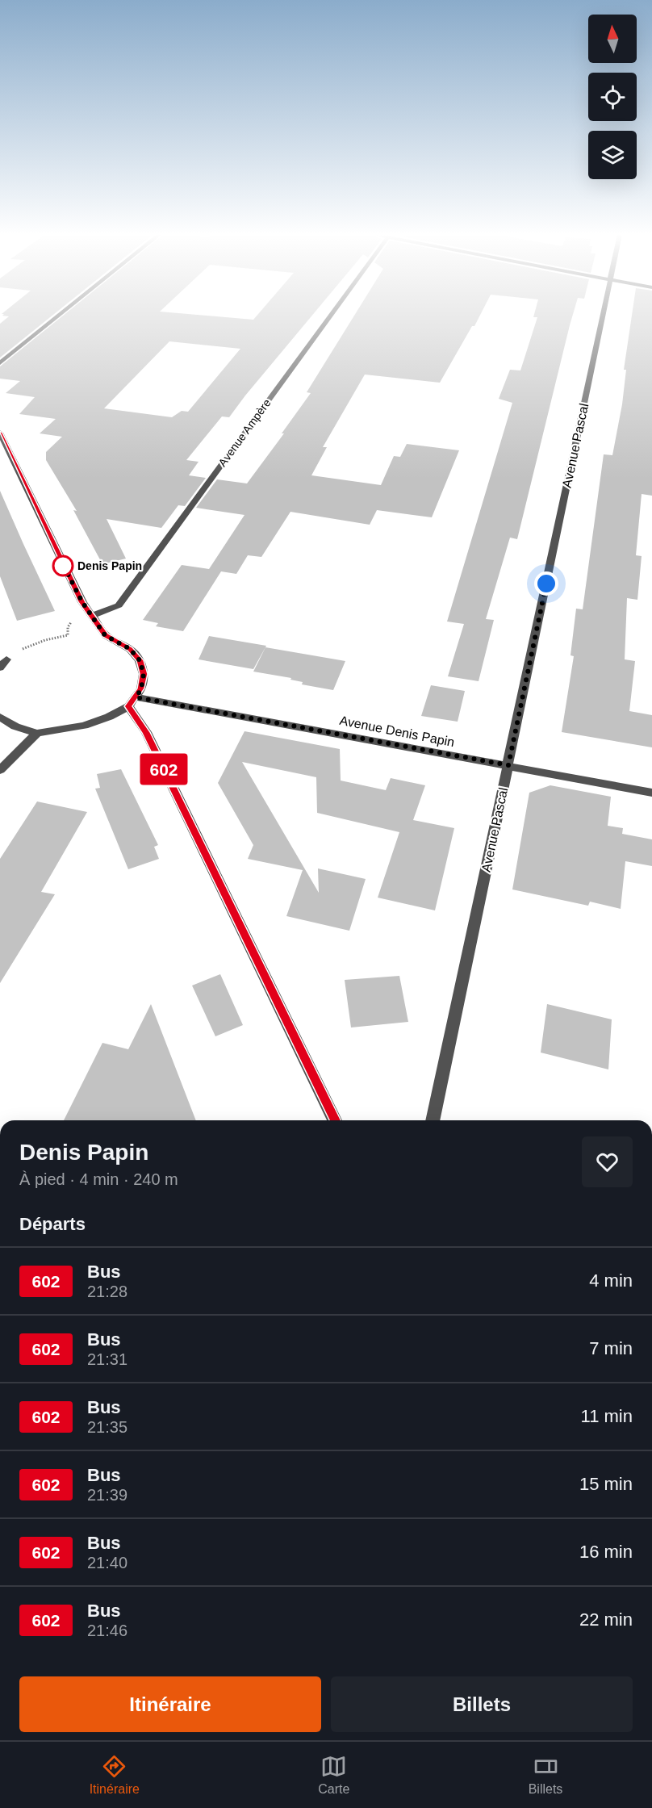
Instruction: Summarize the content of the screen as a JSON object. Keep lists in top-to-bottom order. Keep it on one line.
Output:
{"streets":{"street":["Avenue Ampère","Avenue Pascal","Avenue Denis Papin"]},"crossings":[["Avenue Pascal","Avenue Denis Papin"]],"places":["Denis Papin"],"lines":["bus line 602"],"north":"top","page":{"on_map":"602","heading":[["Denis Papin","À pied · 4 min · 240 m"],"Départs"],"list":[{"mark":"602","name":"Bus","note":"21:28","value":"4 min"},{"mark":"602","name":"Bus","note":"21:31","value":"7 min"},{"mark":"602","name":"Bus","note":"21:35","value":"11 min"},{"mark":"602","name":"Bus","note":"21:39","value":"15 min"},{"mark":"602","name":"Bus","note":"21:40","value":"16 min"},{"mark":"602","name":"Bus","note":"21:46","value":"22 min"}],"buttons":["Itinéraire","Billets"],"tabs":["Itinéraire","Carte","Billets"]}}
